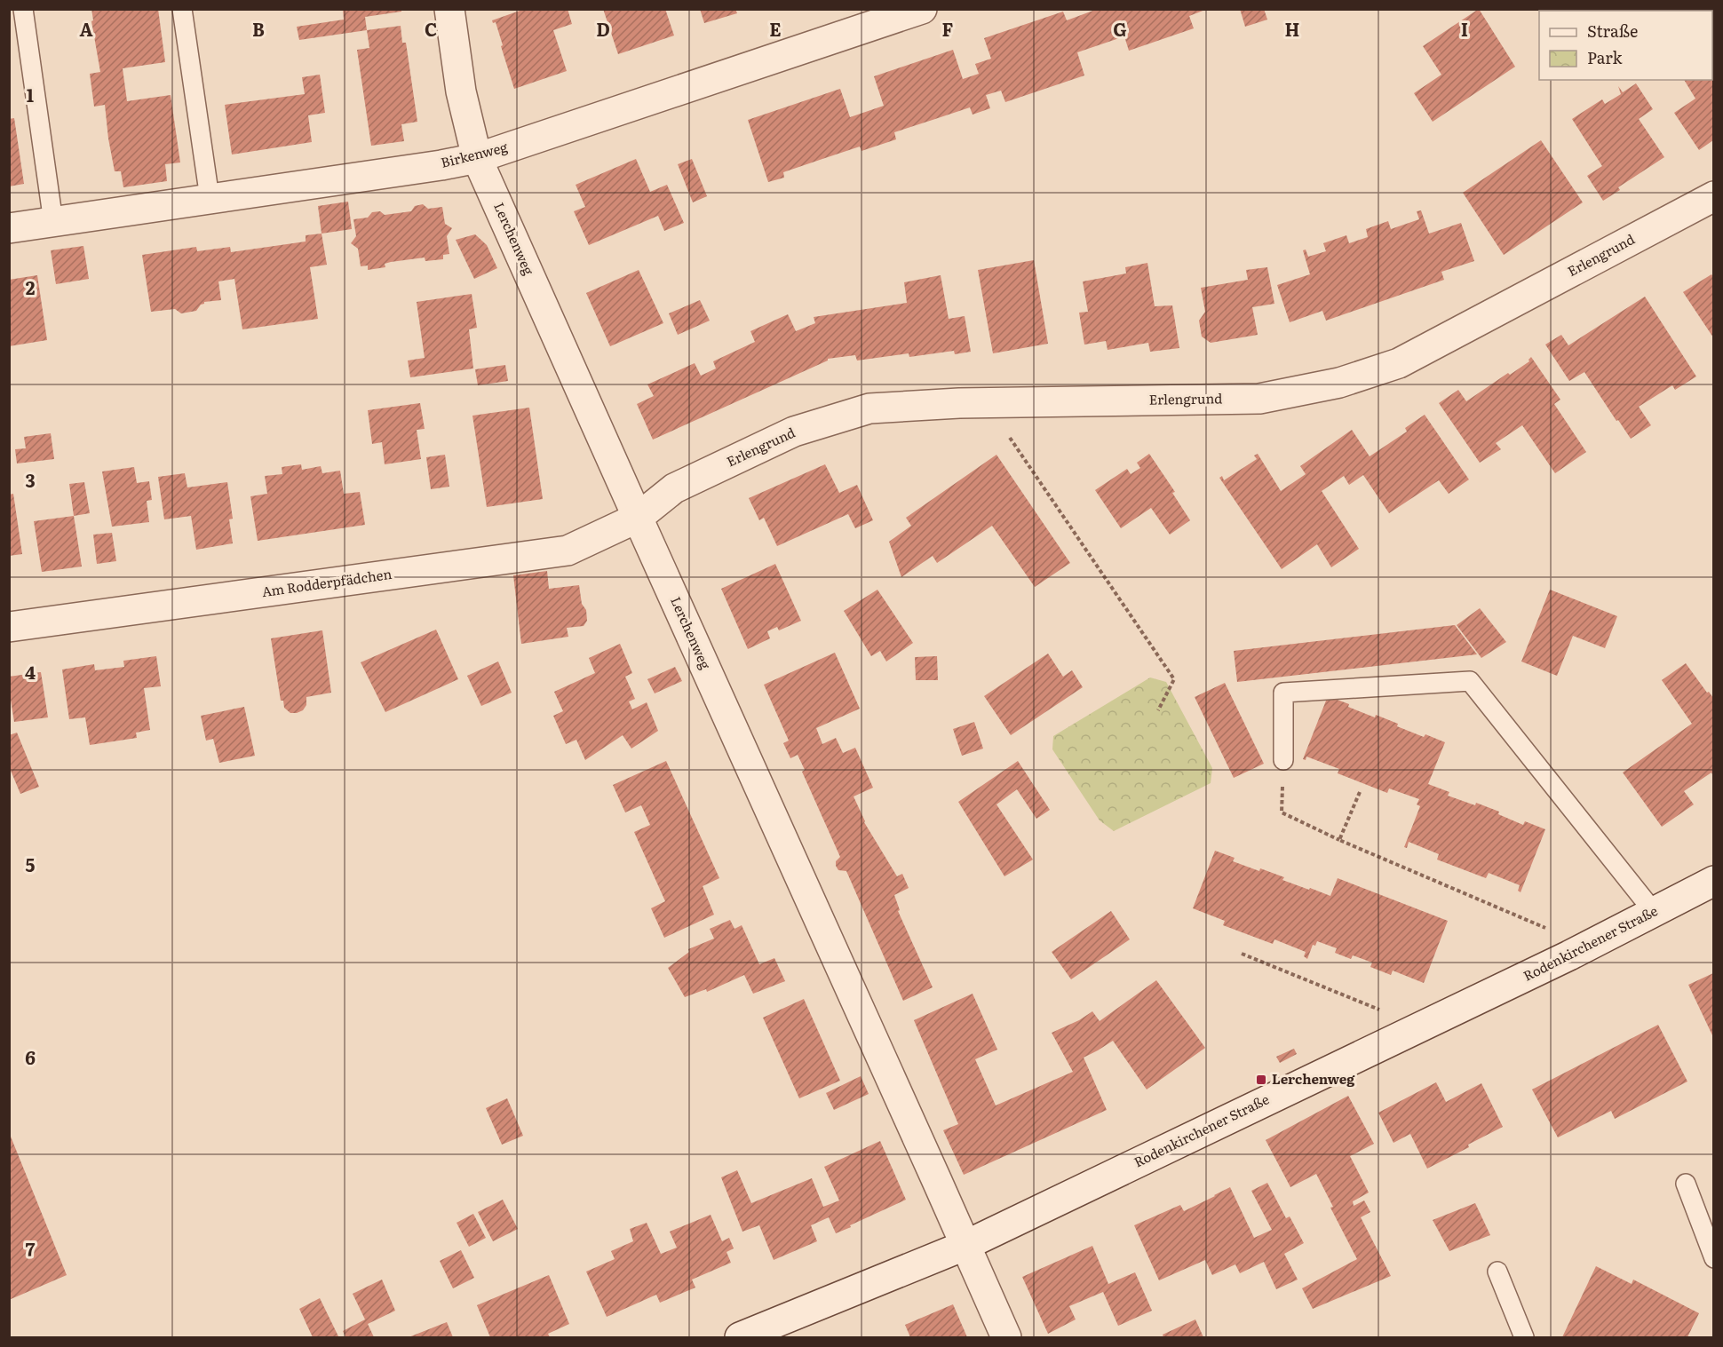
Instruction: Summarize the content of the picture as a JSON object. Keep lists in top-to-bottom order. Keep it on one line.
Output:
{"streets":{"street":["Birkenweg","Lerchenweg","Erlengrund","Am Rodderpfädchen","Rodenkirchener Straße"]},"crossings":[["Birkenweg","Lerchenweg"],["Lerchenweg","Erlengrund"],["Lerchenweg","Am Rodderpfädchen"],["Lerchenweg","Rodenkirchener Straße"],["Erlengrund","Am Rodderpfädchen"]],"places":{"transit":["Lerchenweg"]},"legend":["Straße","Park"],"grid":{"columns":["A","B","C","D","E","F","G","H","I"],"rows":["1","2","3","4","5","6","7"]}}
